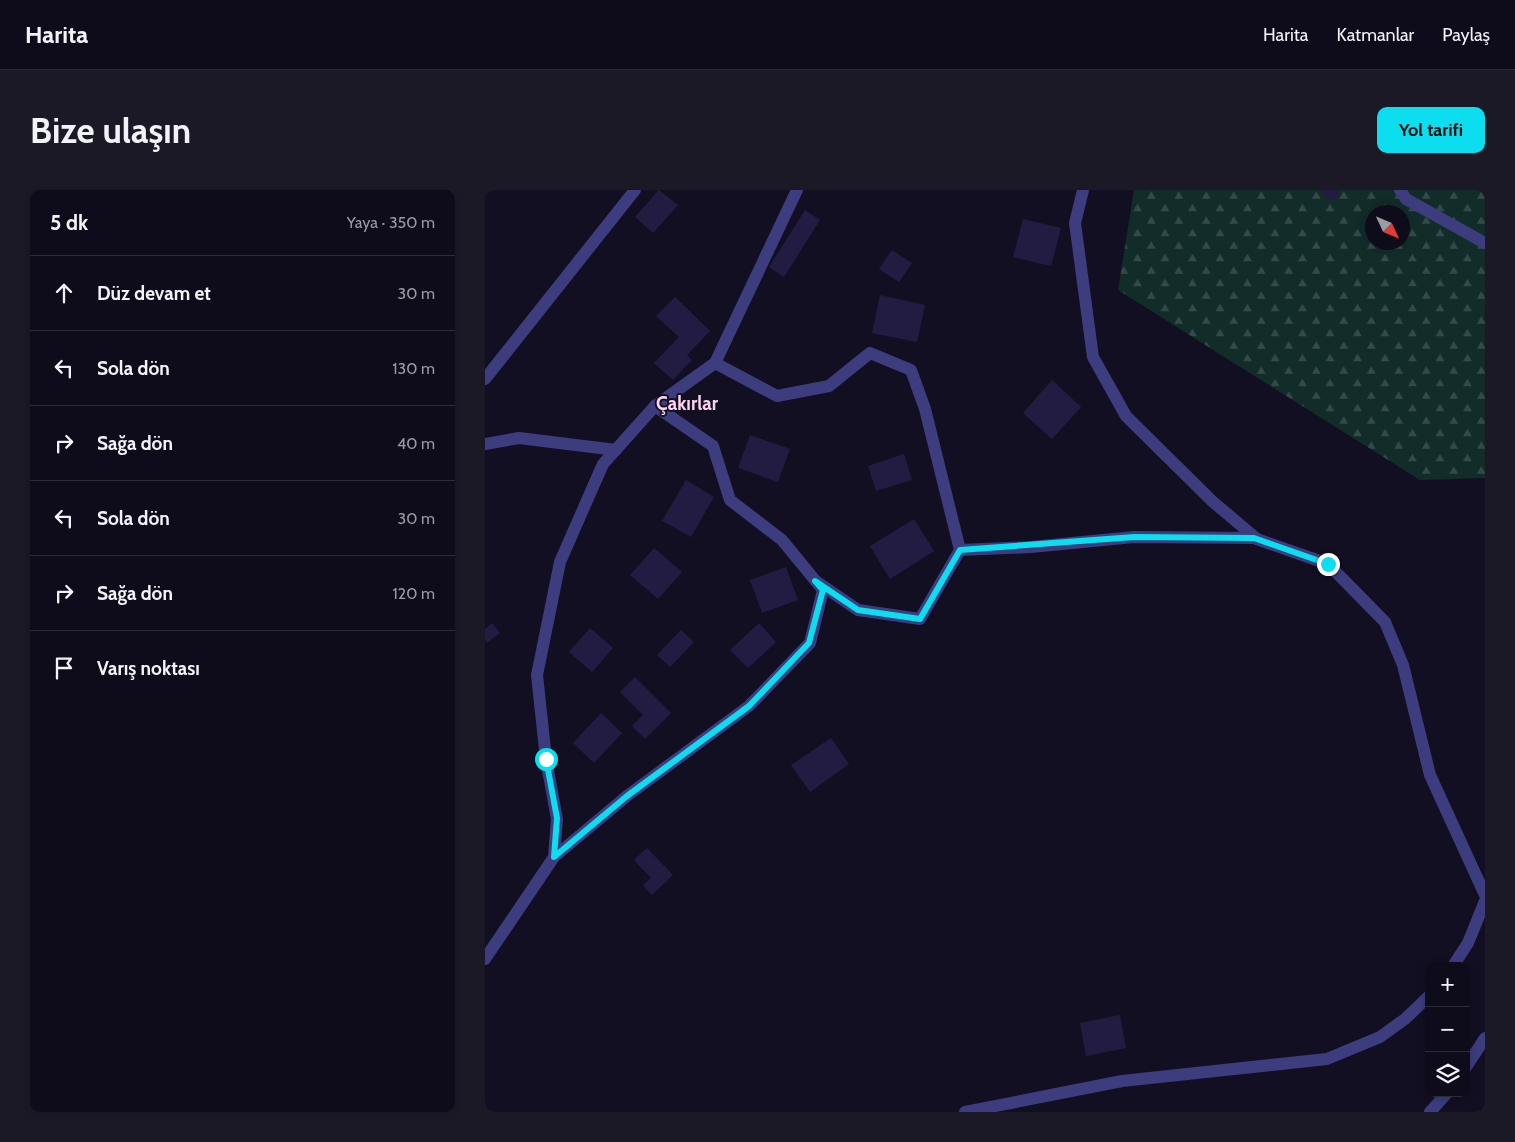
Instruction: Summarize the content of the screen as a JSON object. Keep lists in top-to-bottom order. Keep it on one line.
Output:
{"districts":["Çakırlar"],"north":"bottom right","page":{"header":"Harita","nav":["Harita","Katmanlar","Paylaş"],"buttons":"Yol tarifi","title":"Bize ulaşın","heading":["5 dk","Yaya · 350 m"],"list":[["Düz devam et","30 m"],["Sola dön","130 m"],["Sağa dön","40 m"],["Sola dön","30 m"],["Sağa dön","120 m"],"Varış noktası"],"map_buttons":["+","−"]}}
